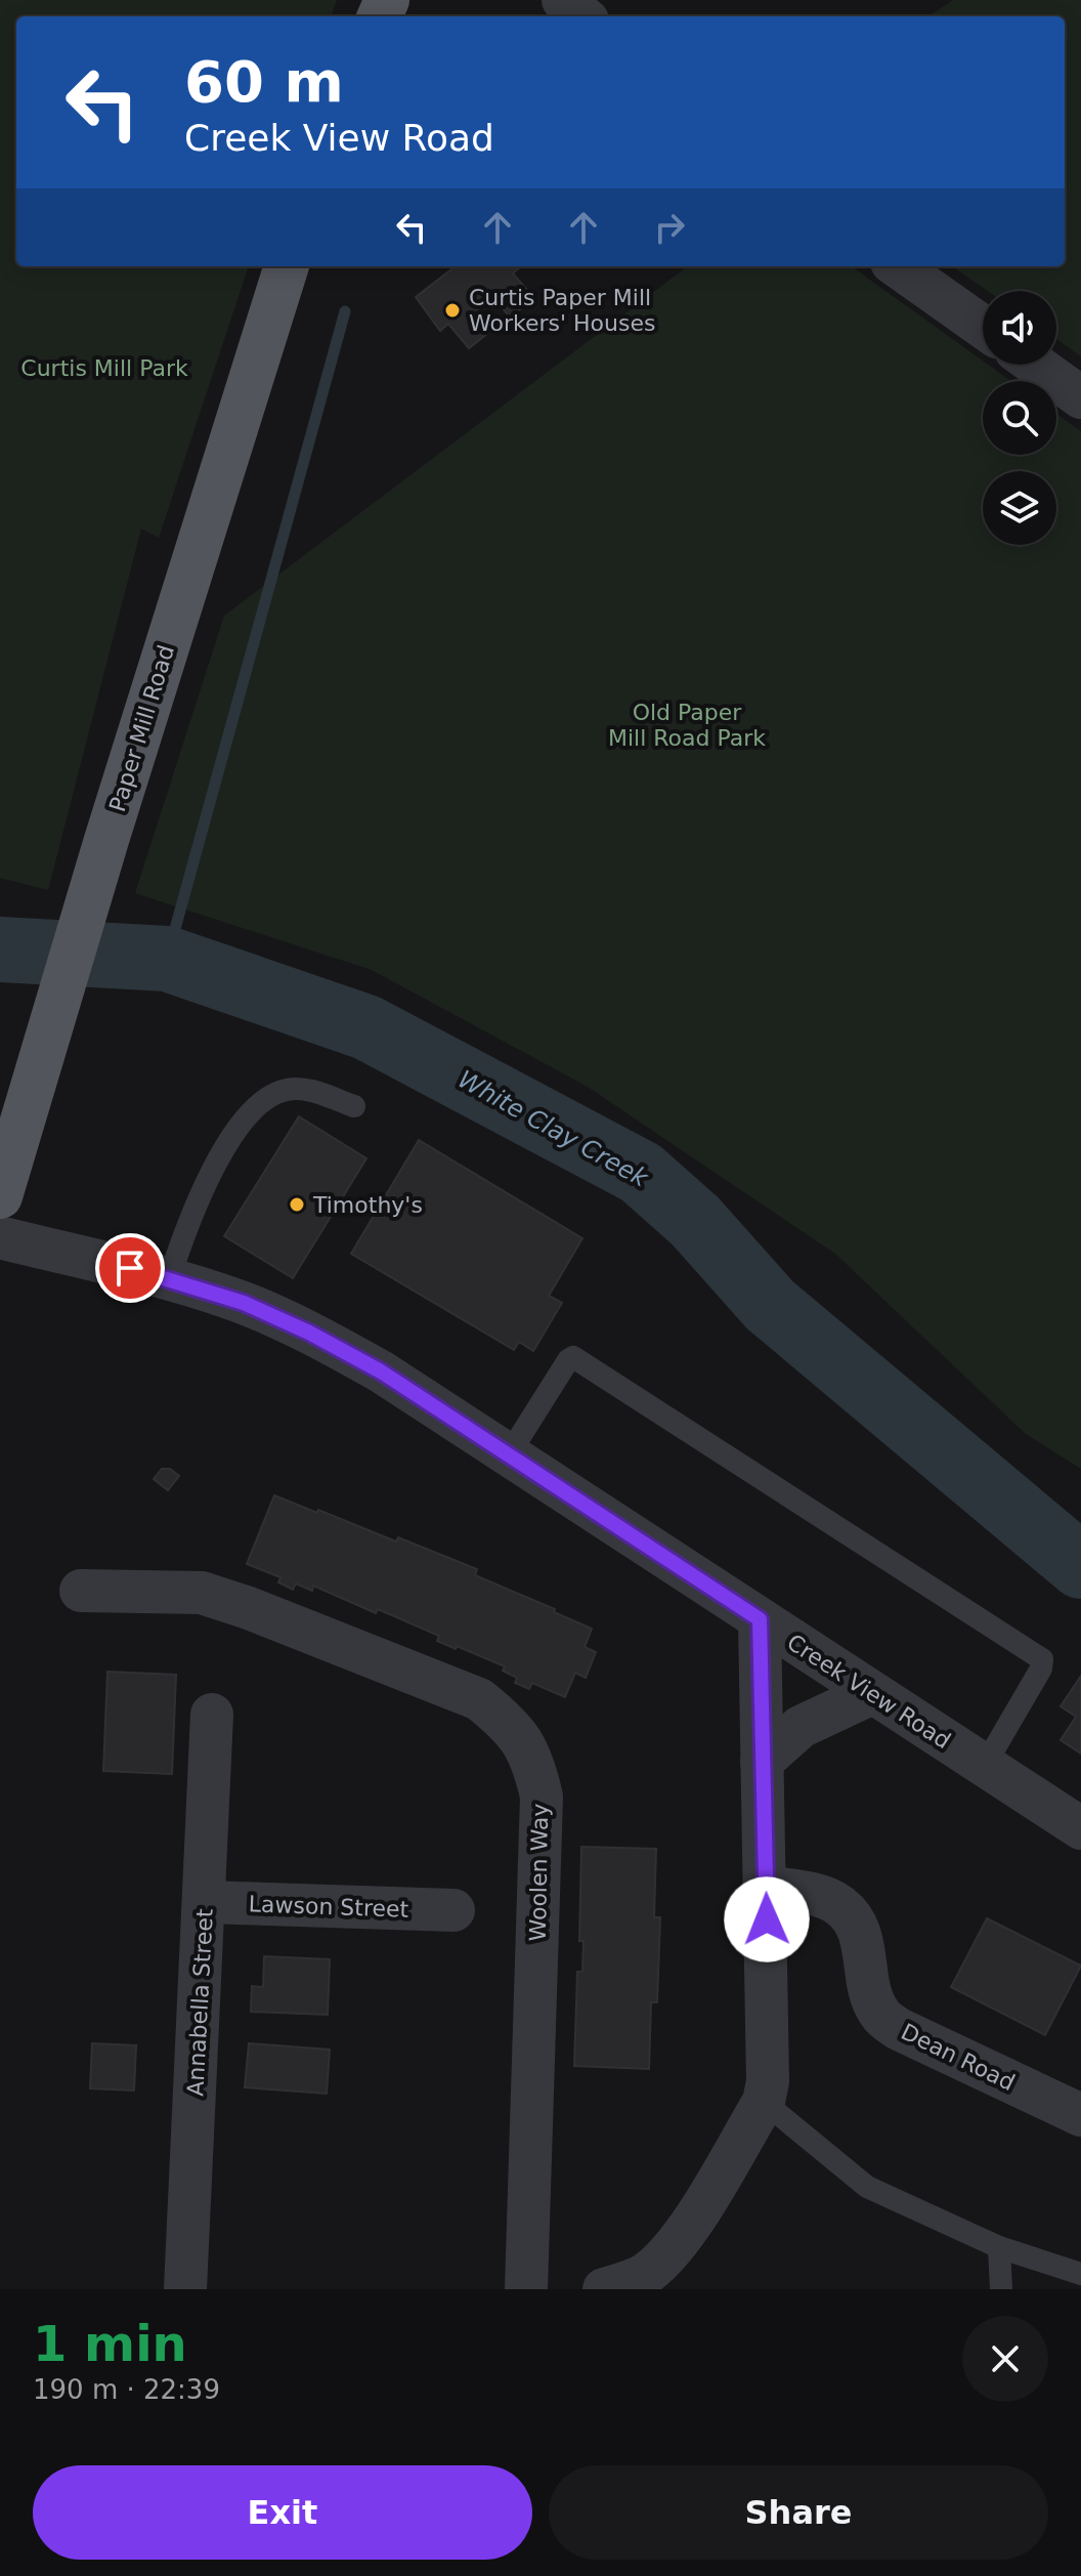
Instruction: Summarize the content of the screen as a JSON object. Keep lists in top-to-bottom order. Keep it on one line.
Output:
{"streets":{"main road":["Paper Mill Road"],"street":["Creek View Road","Woolen Way","Lawson Street","Annabella Street","Dean Road"]},"crossings":[["Lawson Street","Annabella Street"]],"water":["White Clay Creek"],"parks":["Curtis Mill Park","Old Paper Mill Road Park"],"places":["Curtis Paper Mill Workers' Houses","Timothy's"],"page":{"turn":["60 m","Creek View Road"],"heading":["1 min","190 m · 22:39"],"buttons":["Exit","Share"]}}
